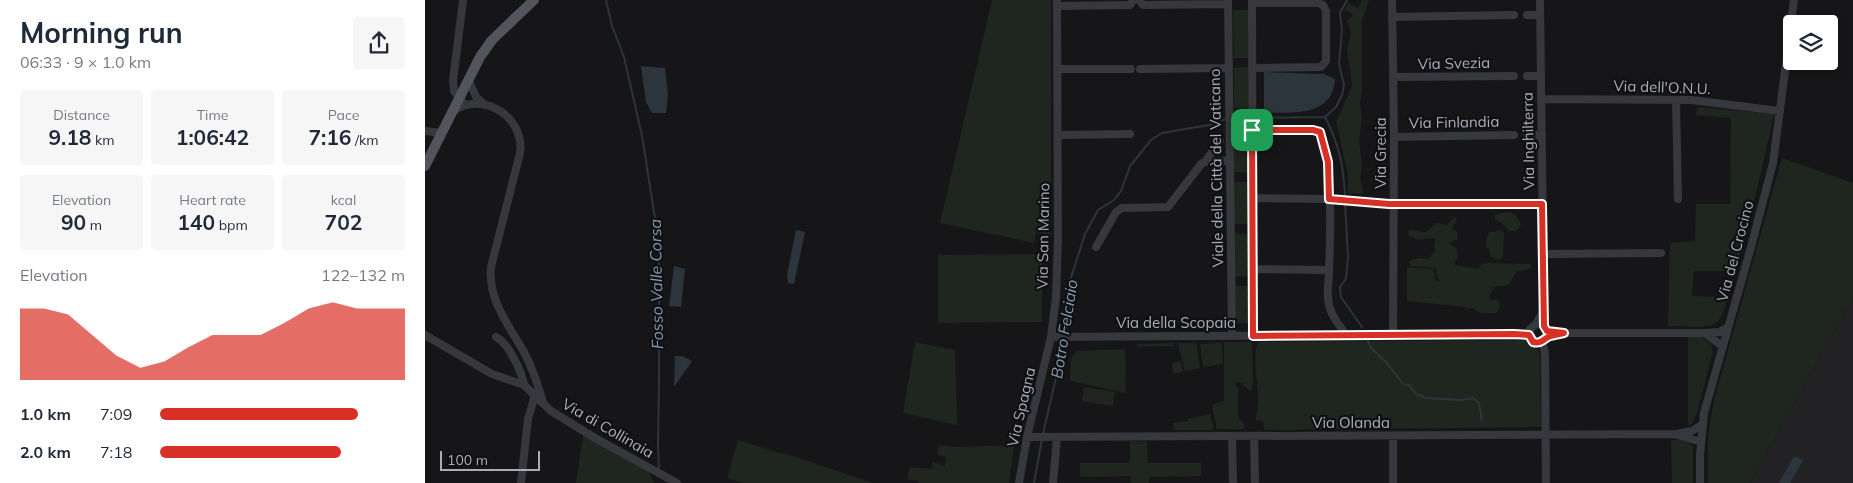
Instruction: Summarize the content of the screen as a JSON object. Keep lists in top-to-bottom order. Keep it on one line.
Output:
{"streets":{"street":["Via Svezia","Via dell'O.N.U.","Via Finlandia","Via Inghilterra","Via Grecia","Viale della Città del Vaticano","Via San Marino","Via del Crocino","Via della Scopaia","Via Spagna","Via Olanda","Via di Collinaia"]},"crossings":[["Via Svezia","Via Grecia"],["Via dell'O.N.U.","Via Inghilterra"],["Via dell'O.N.U.","Via del Crocino"],["Via Finlandia","Via Grecia"],["Via Inghilterra","Via della Scopaia"],["Via Inghilterra","Via Olanda"],["Via Grecia","Via della Scopaia"],["Viale della Città del Vaticano","Via della Scopaia"],["Via San Marino","Via della Scopaia"],["Via San Marino","Via Spagna"],["Via del Crocino","Via Olanda"],["Via della Scopaia","Via Spagna"],["Via Spagna","Via Olanda"]],"water":["Fosso Valle Corsa","Botro Felciaio"],"scale_bar":"100 m","page":{"heading":["Morning run","06:33 · 9 × 1.0 km"],"stats":[["Distance","9.18 km"],["Time","1:06:42"],["Pace","7:16 /km"],["Elevation","90 m"],["Heart rate","140 bpm"],["kcal","702"]],"chart":["Elevation","122–132 m"],"list":[{"name":"1.0 km","note":"7:09"},{"name":"2.0 km","note":"7:18"}],"scale":"100 m"}}
